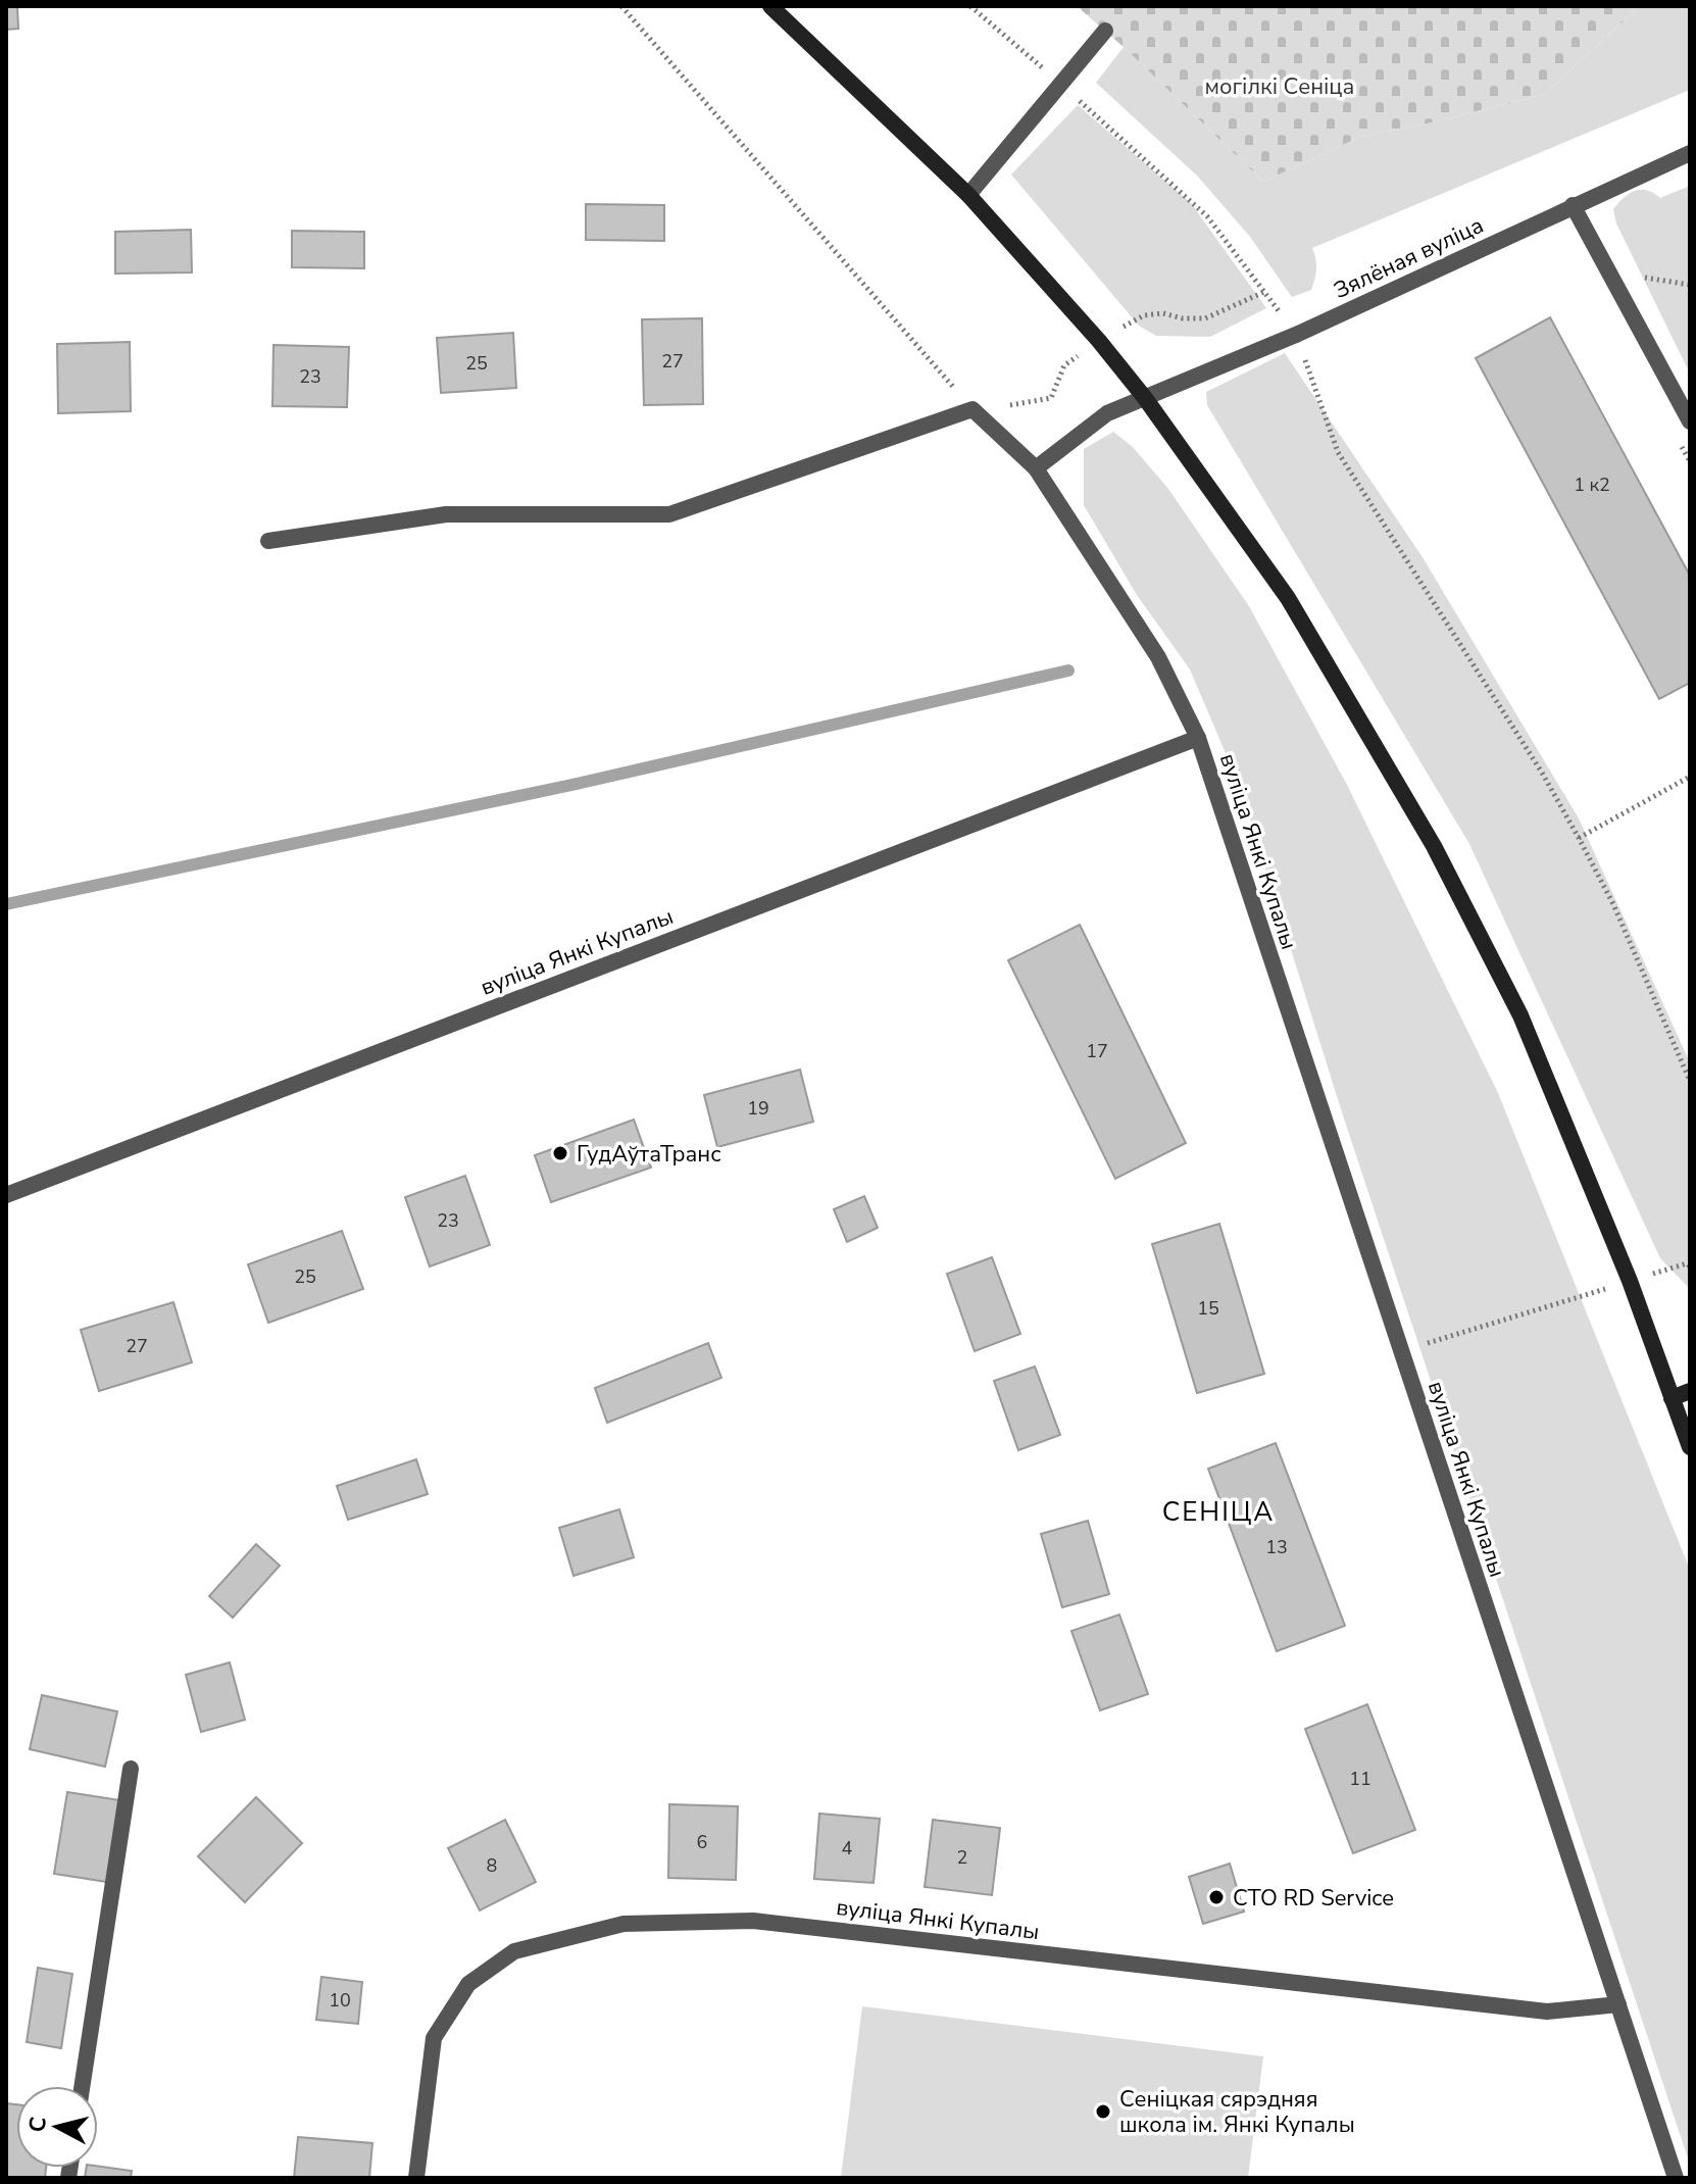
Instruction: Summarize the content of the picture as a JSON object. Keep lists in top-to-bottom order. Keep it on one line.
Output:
{"streets":{"street":["Зялёная вуліца","вуліца Янкі Купалы"]},"districts":["СЕНІЦА"],"parks":["могілкі Сеніца"],"places":["ГудАўтаТранс","СТО RD Service","Сеніцкая сярэдняя школа ім. Янкі Купалы"],"house_numbers":["27","25","23","1 к2","17","19","23","25","15","27","13","11","6","4","2","8","10"],"north":"left"}
